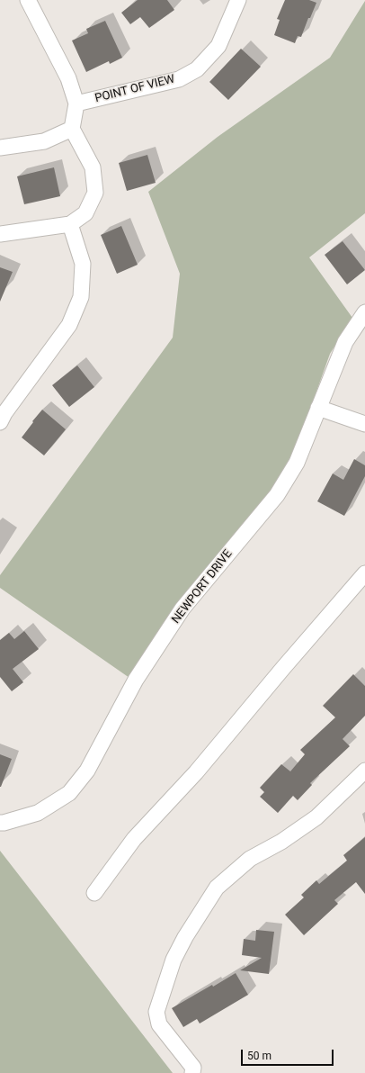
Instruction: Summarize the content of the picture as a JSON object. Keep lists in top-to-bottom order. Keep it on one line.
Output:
{"streets":{"street":["POINT OF VIEW","NEWPORT DRIVE"]},"scale_bar":"50 m"}
